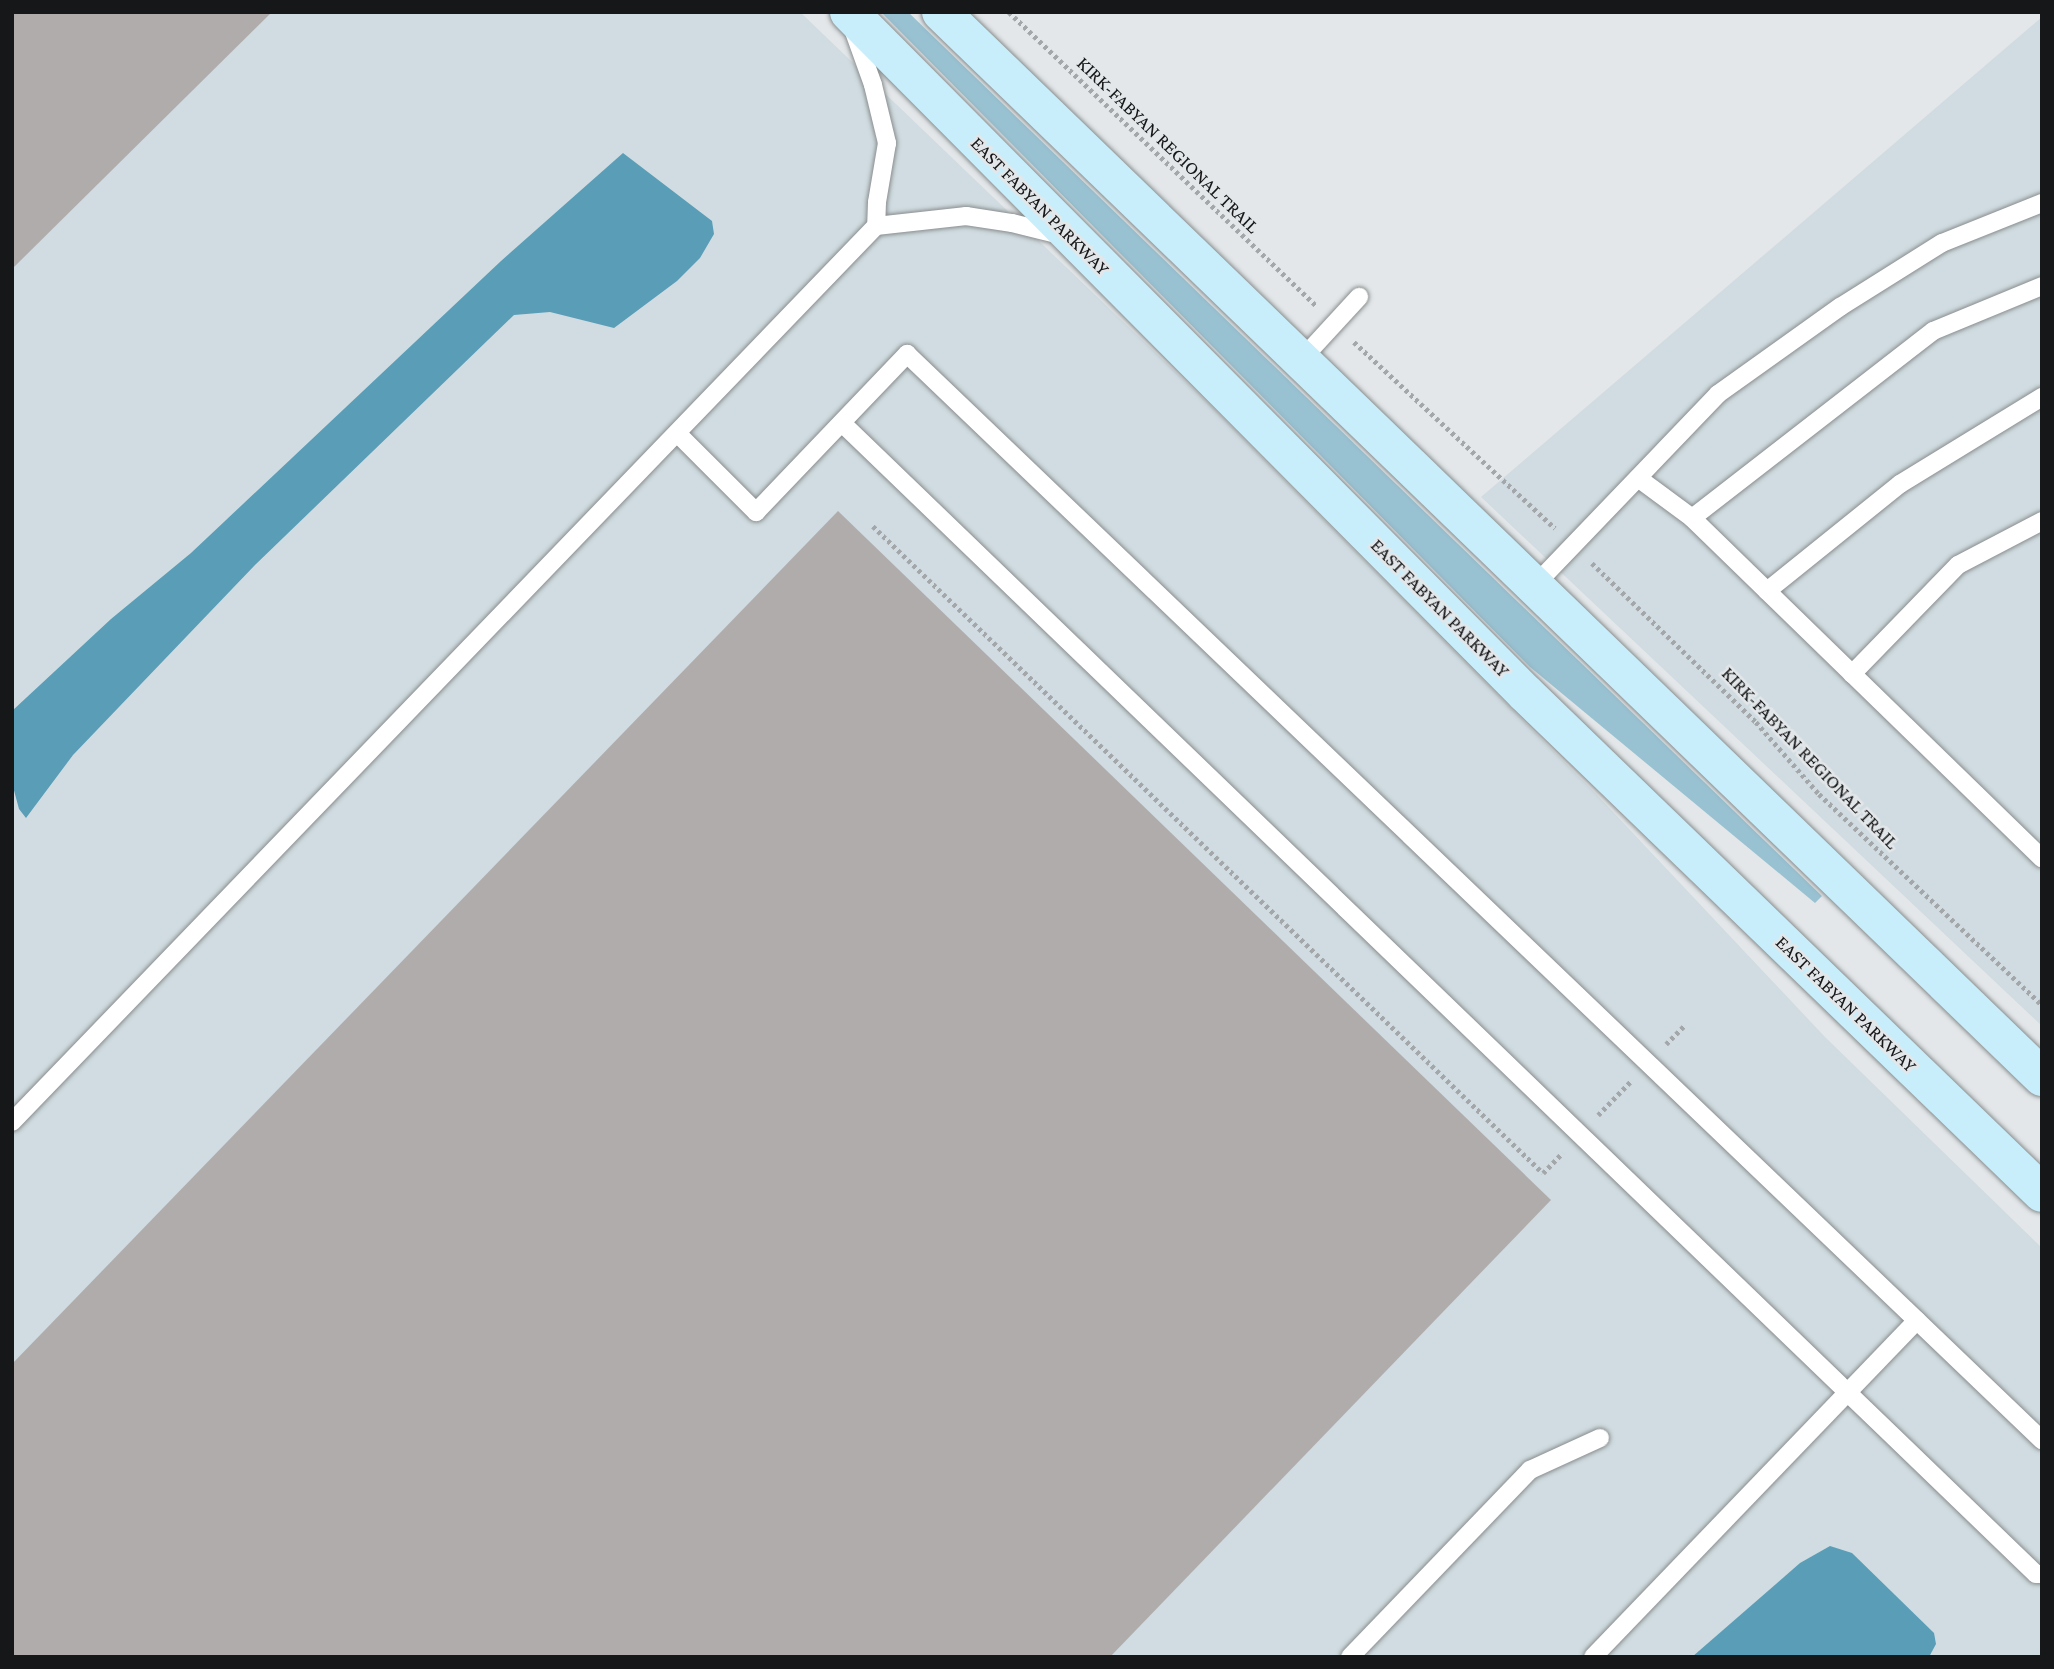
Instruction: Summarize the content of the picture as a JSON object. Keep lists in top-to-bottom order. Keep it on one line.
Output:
{"streets":{"main road":["EAST FABYAN PARKWAY"],"path":["KIRK-FABYAN REGIONAL TRAIL"]}}
